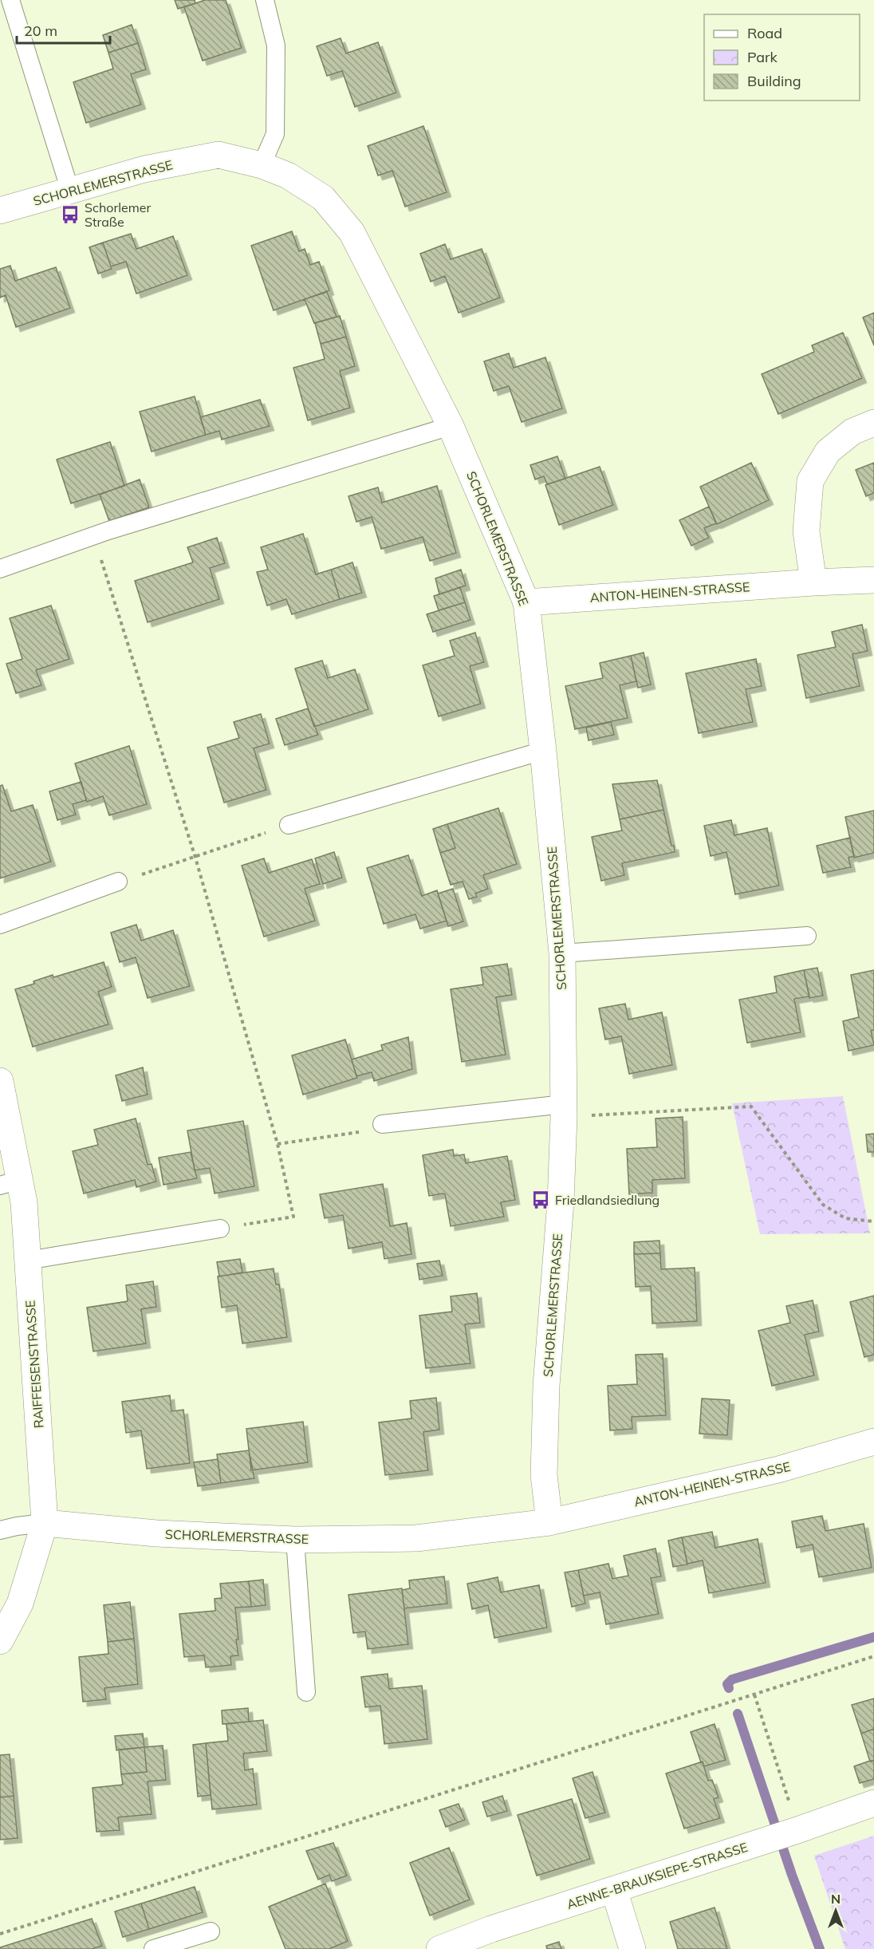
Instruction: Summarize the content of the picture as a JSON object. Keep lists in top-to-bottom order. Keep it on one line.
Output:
{"streets":{"street":["SCHORLEMERSTRASSE","ANTON-HEINEN-STRASSE","RAIFFEISENSTRASSE","AENNE-BRAUKSIEPE-STRASSE"]},"crossings":[["SCHORLEMERSTRASSE","ANTON-HEINEN-STRASSE"],["SCHORLEMERSTRASSE","RAIFFEISENSTRASSE"]],"places":{"bus stop":["Schorlemer Straße","Friedlandsiedlung"]},"legend":["Road","Park","Building"],"scale_bar":"20 m","north":"top"}
